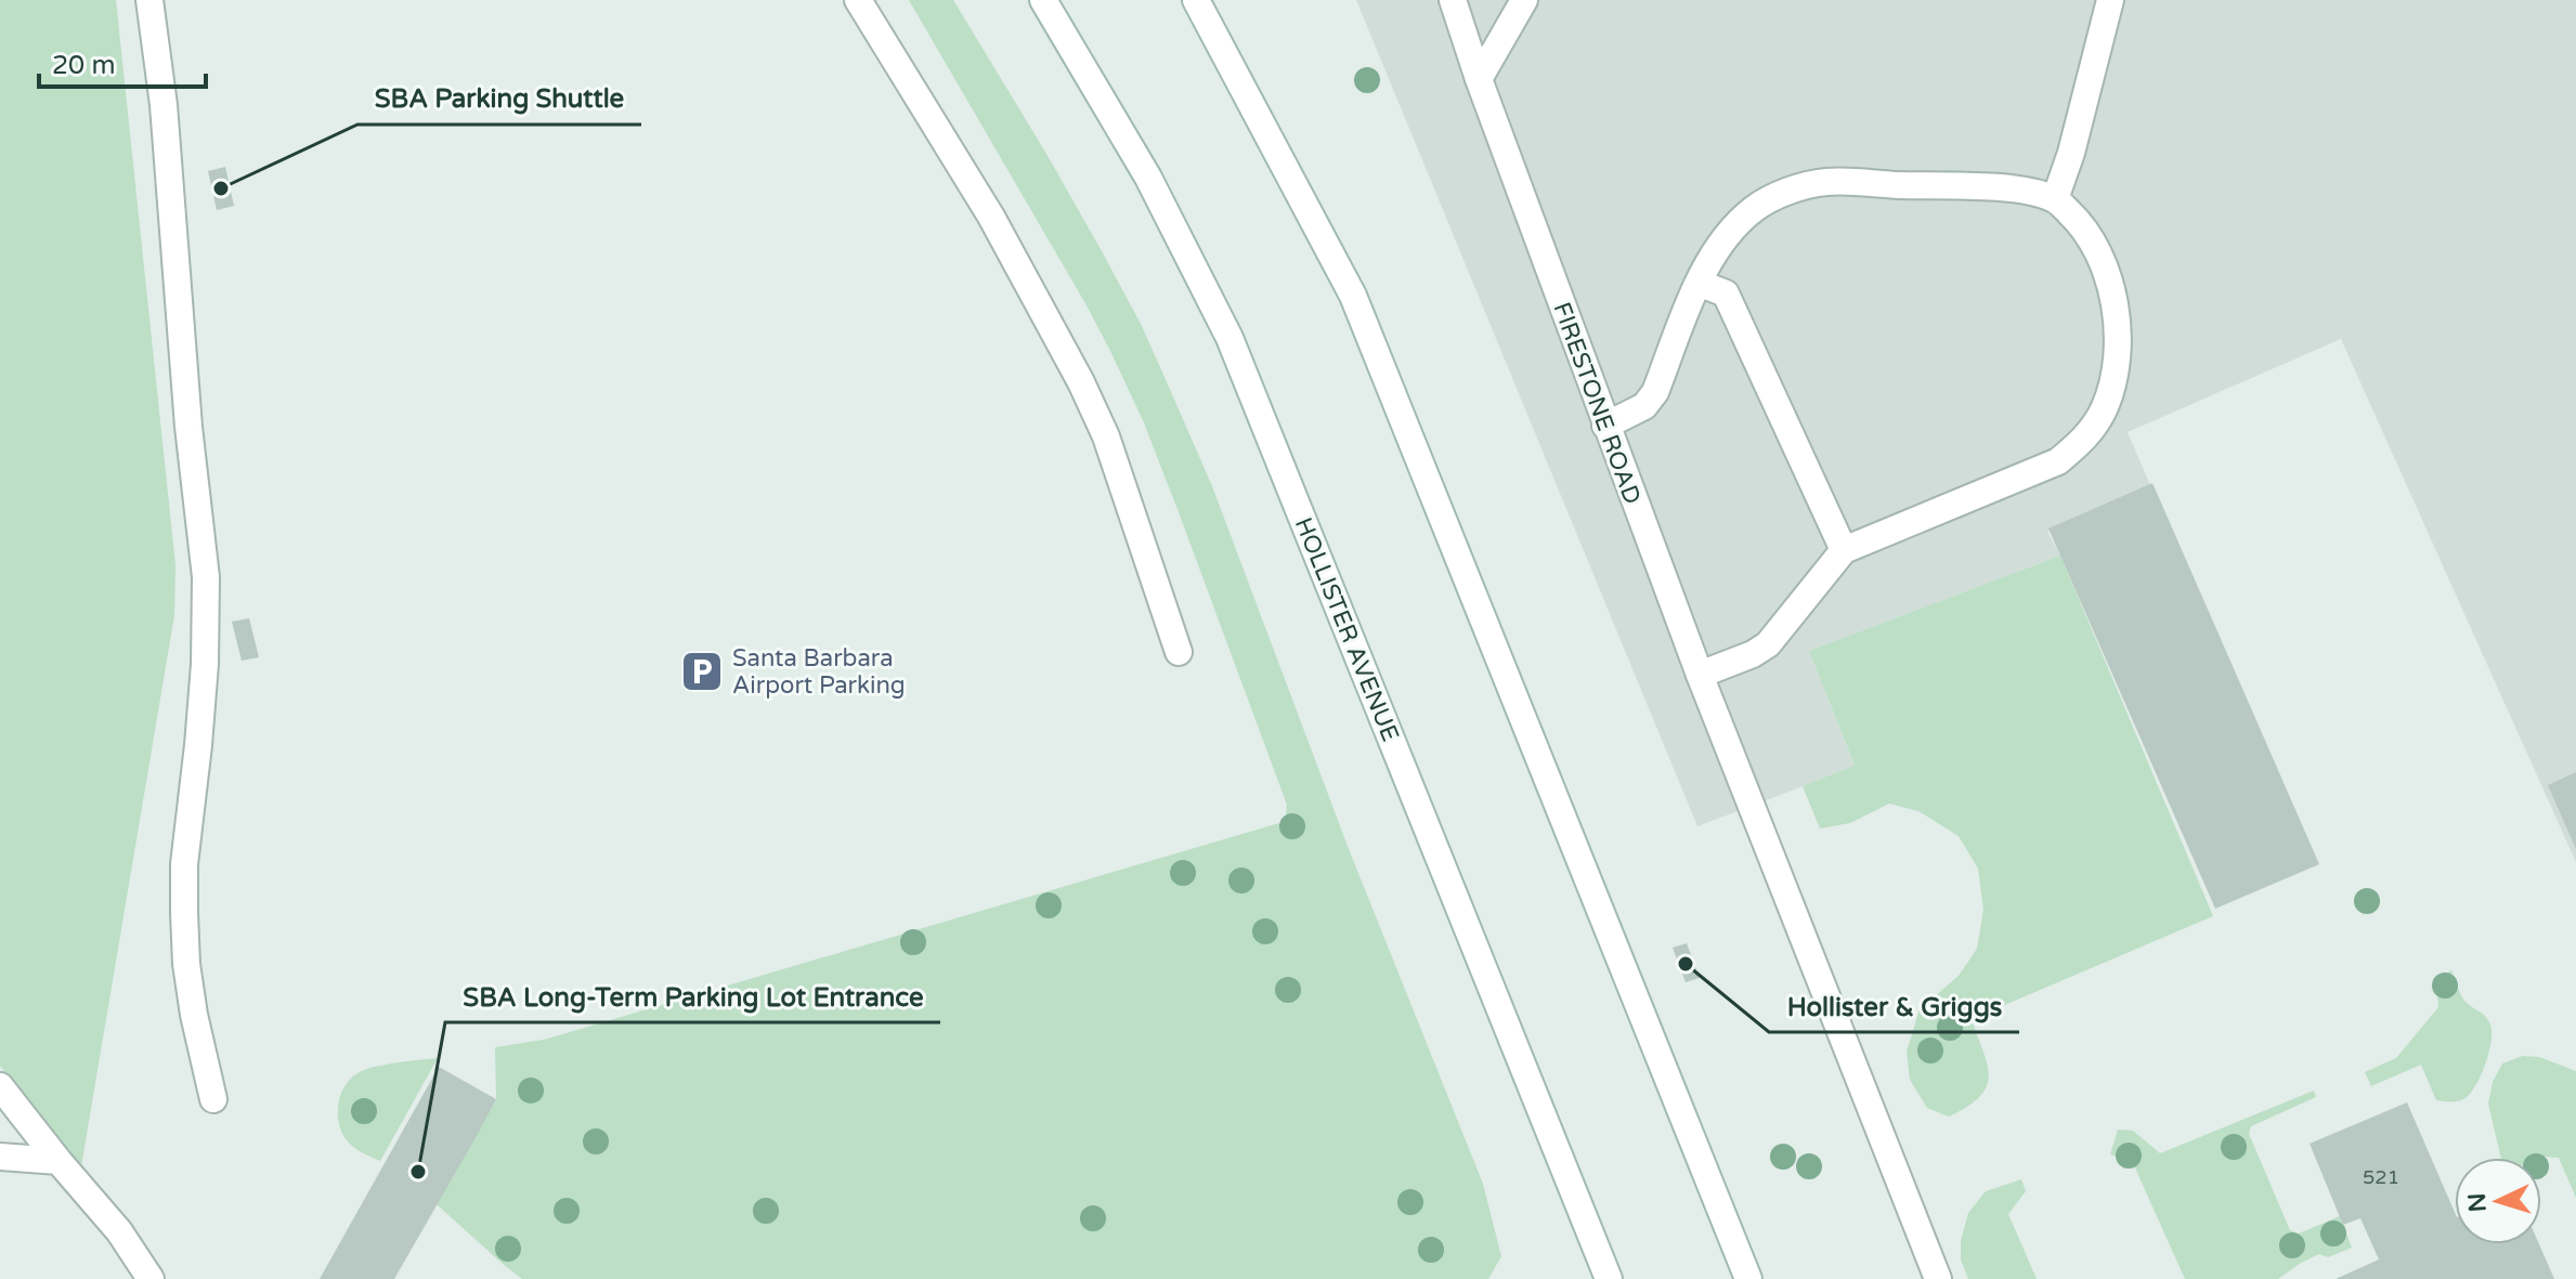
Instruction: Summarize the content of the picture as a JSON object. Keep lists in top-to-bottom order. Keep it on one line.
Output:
{"streets":{"main road":["FIRESTONE ROAD","HOLLISTER AVENUE"]},"places":{"other":["SBA Parking Shuttle","Hollister & Griggs","SBA Long-Term Parking Lot Entrance"],"parking":["Santa Barbara Airport Parking"]},"house_numbers":["521"],"scale_bar":"20 m","north":"left"}
